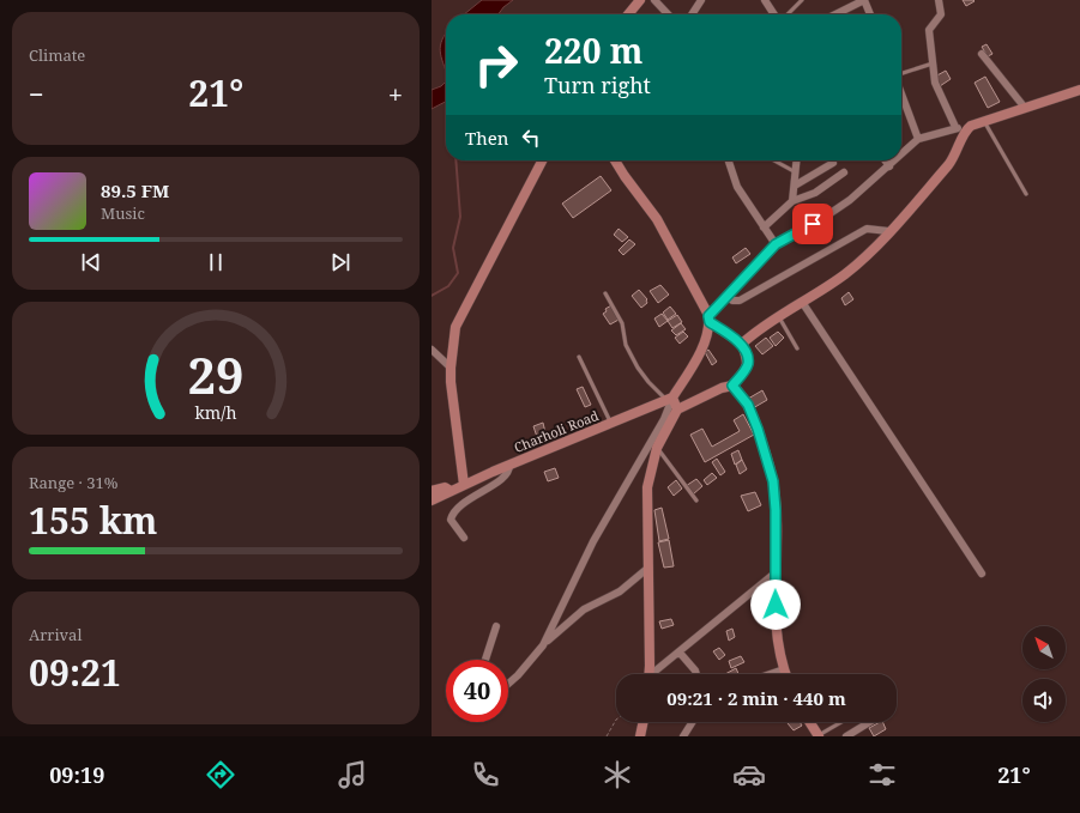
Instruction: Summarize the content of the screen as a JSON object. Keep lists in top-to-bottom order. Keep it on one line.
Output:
{"streets":{"street":["Charholi Road"]},"north":"top left","page":{"tile":["Climate",["Range · 31%","155 km"],["Arrival","09:21"]],"turn":["220 m","Turn right"],"heat":["−","21°","+"],"then":"Then","song":["89.5 FM","Music"],"limit":"40","trip":"09:21 · 2 min · 440 m","tabs":["09:19","21°"],"gauge":["29","km/h"]}}
